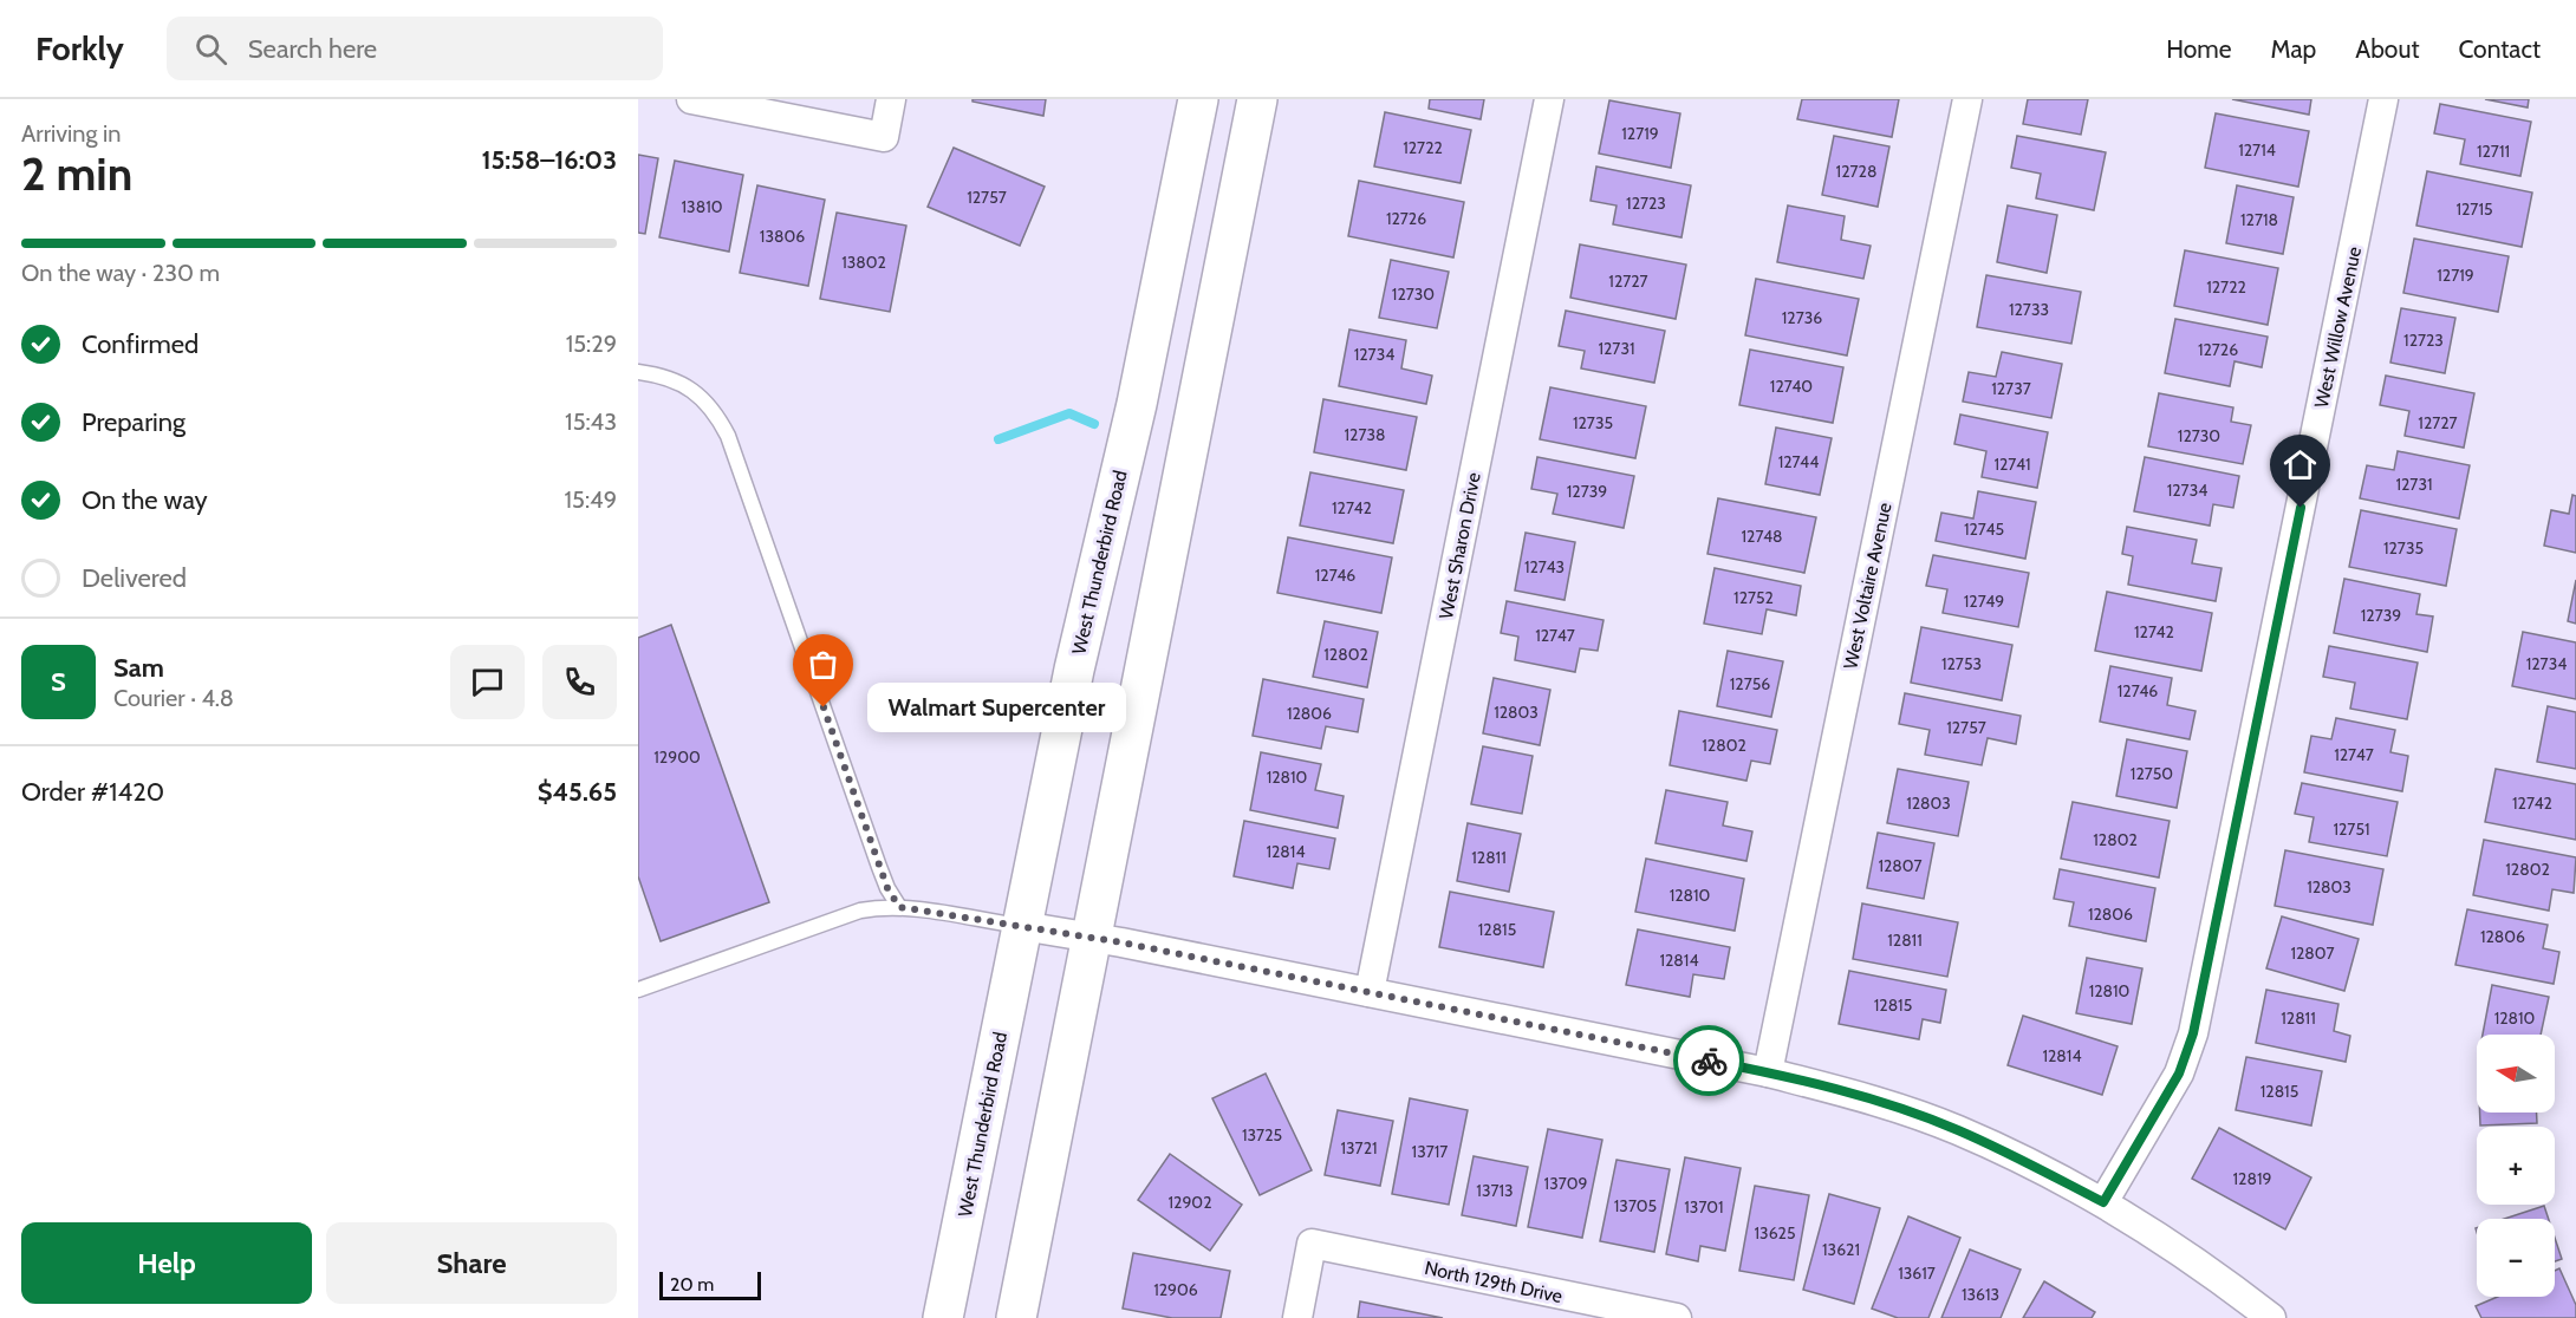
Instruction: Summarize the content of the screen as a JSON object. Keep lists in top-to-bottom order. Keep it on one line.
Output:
{"streets":{"main road":["West Thunderbird Road"],"street":["West Willow Avenue","West Sharon Drive","West Voltaire Avenue","North 129th Drive"]},"places":["Walmart Supercenter"],"house_numbers":["12719","12722","12714","12711","12728","12757","12723","13810","12715","12726","12718","13806","13802","12719","12727","12722","12730","12733","12736","12723","12731","12726","12734","12740","12737","12735","12727","12738","12730","12744","12741","12731","12734","12739","12742","12745","12748","12735","12743","12746","12752","12749","12739","12742","12747","12802","12753","12734","12756","12746","12803","12806","12757","12802","12747","12900","12750","12810","12803","12742","12751","12802","12814","12811","12807","12802","12803","12810","12806","12815","12806","12811","12807","12814","12810","12815","12811","12810","12814","12815","13725","13721","13717","12819","13709","13713","12902","13705","13701","13625","13621","13617","12906","13613"],"scale_bar":"20 m","north":"left","page":{"header":"Forkly","search":"Search here","nav":["Home","Map","About","Contact"],"heading":["2 min","Arriving in","15:58–16:03"],"panel":["Sam","Courier · 4.8","Order #1420","$45.65"],"bar":"On the way · 230 m","list":[["Confirmed","15:29"],["Preparing","15:43"],["On the way","15:49"],"Delivered"],"round":"S","bubble":"Walmart Supercenter","map_buttons":["+","−"],"buttons":["Help","Share"],"scale":"20 m"}}
